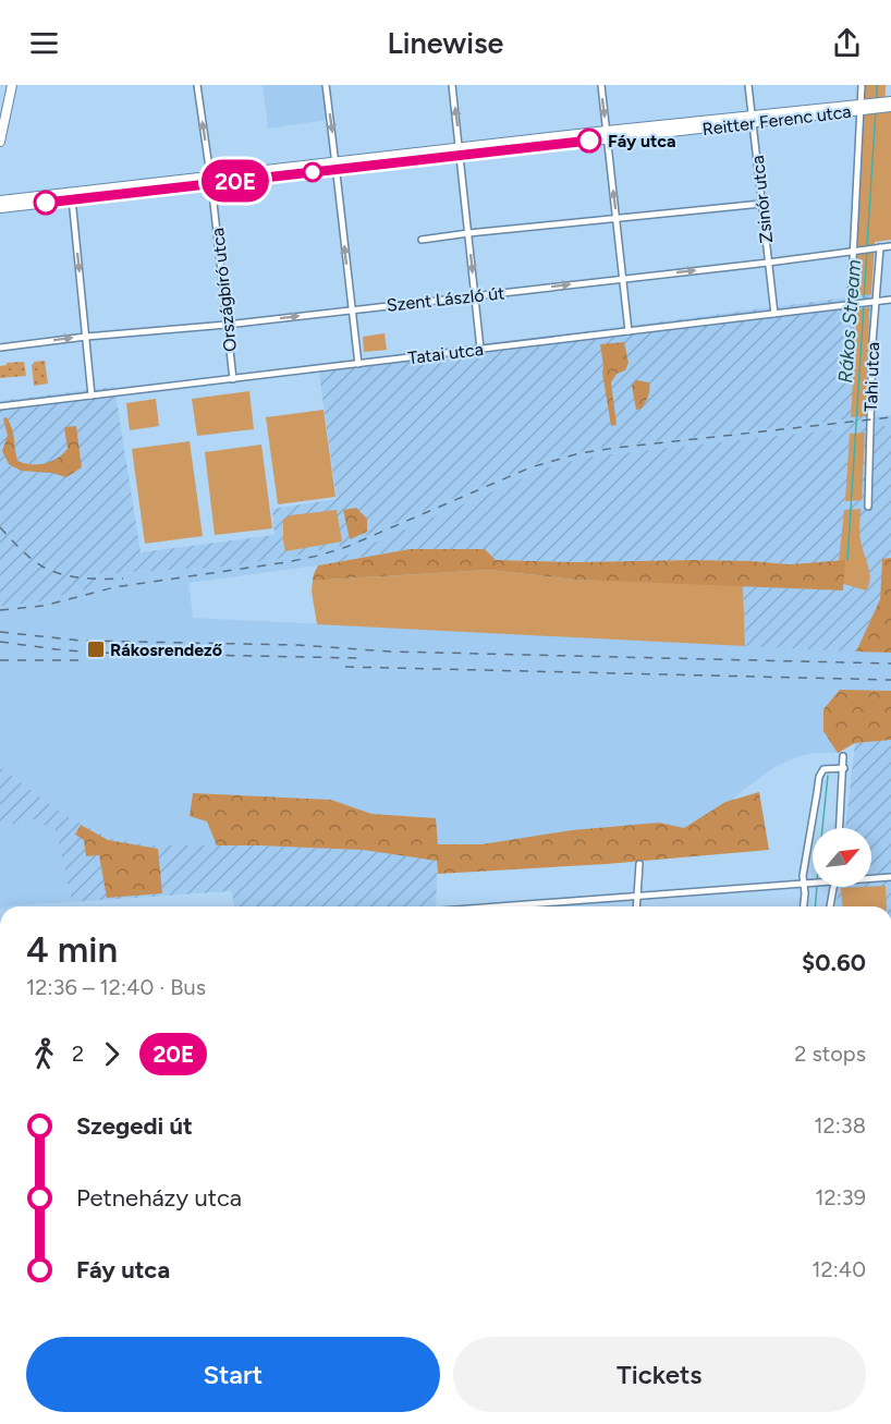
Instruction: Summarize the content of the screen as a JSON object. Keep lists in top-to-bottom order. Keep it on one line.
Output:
{"streets":{"street":["Reitter Ferenc utca","Zsinór utca","Országbíró utca","Szent László út","Tatai utca","Tahi utca"]},"crossings":[["Reitter Ferenc utca","Zsinór utca"],["Reitter Ferenc utca","Országbíró utca"],["Zsinór utca","Szent László út"],["Zsinór utca","Tatai utca"],["Országbíró utca","Szent László út"],["Országbíró utca","Tatai utca"],["Szent László út","Tahi utca"],["Tatai utca","Tahi utca"]],"one_way":["Szent László út"],"water":["Rákos Stream"],"places":{"other":["Fáy utca"],"transit":["Rákosrendező"]},"lines":["bus line 20E"],"north":"top right","page":{"header":"Linewise","on_map":"20E","heading":["4 min","12:36 – 12:40 · Bus","$0.60"],"legs":["2","20E","2 stops"],"list":[{"name":"Szegedi út","value":"12:38"},{"name":"Petneházy utca","value":"12:39"},{"name":"Fáy utca","value":"12:40"}],"buttons":["Start","Tickets"]}}
